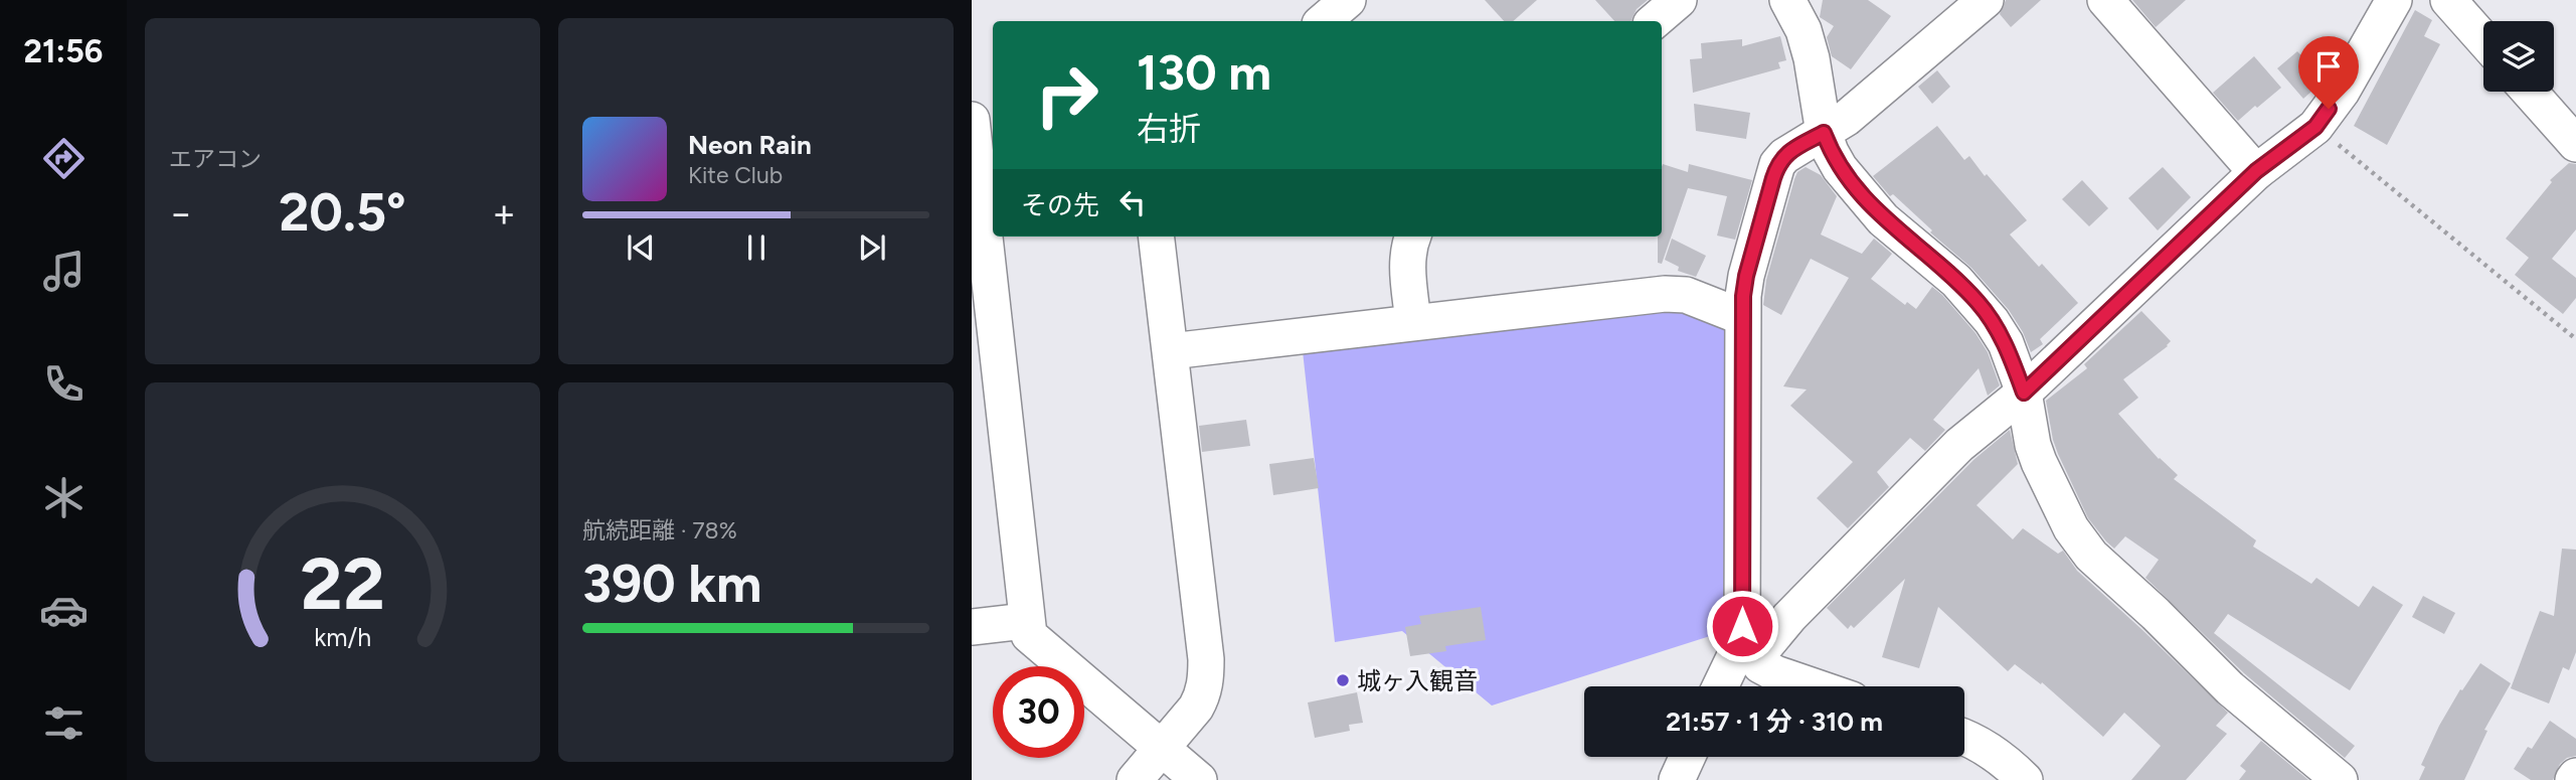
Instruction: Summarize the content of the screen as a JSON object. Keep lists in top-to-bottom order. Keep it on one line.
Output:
{"places":["城ヶ入観音"],"page":{"tabs":"21:56","tile":["エアコン",["航続距離 · 78%","390 km"]],"turn":["130 m","右折"],"song":["Neon Rain","Kite Club"],"then":"その先","heat":["−","20.5°","+"],"limit":"30","trip":"21:57 · 1 分 · 310 m","gauge":["22","km/h"]}}
